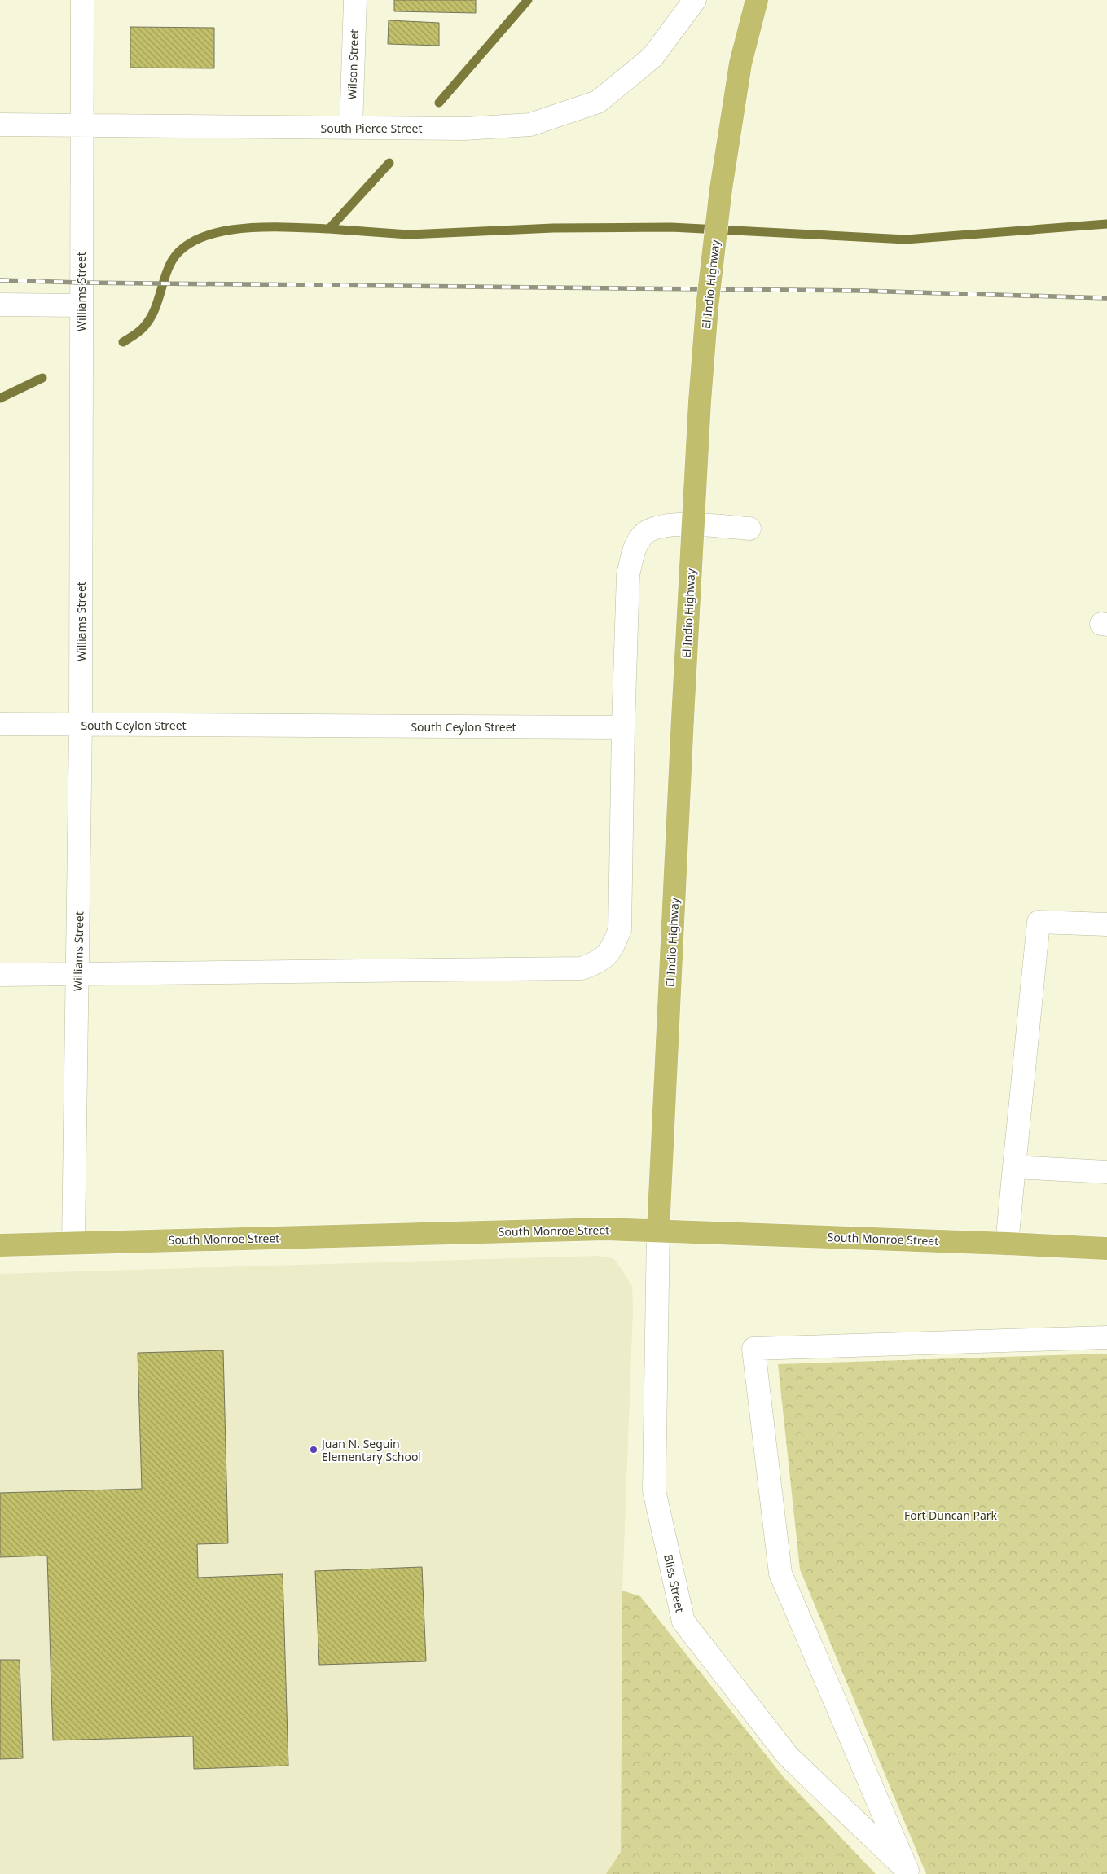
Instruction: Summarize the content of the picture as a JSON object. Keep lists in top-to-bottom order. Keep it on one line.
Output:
{"streets":{"main road":["El Indio Highway","South Monroe Street"],"street":["Wilson Street","South Pierce Street","Williams Street","South Ceylon Street","Bliss Street"]},"crossings":[["Wilson Street","South Pierce Street"],["South Pierce Street","Williams Street"],["El Indio Highway","South Monroe Street"],["El Indio Highway","Bliss Street"],["Williams Street","South Ceylon Street"],["Williams Street","South Monroe Street"],["South Monroe Street","Bliss Street"]],"parks":["Fort Duncan Park"],"places":["Juan N. Seguin Elementary School"]}
